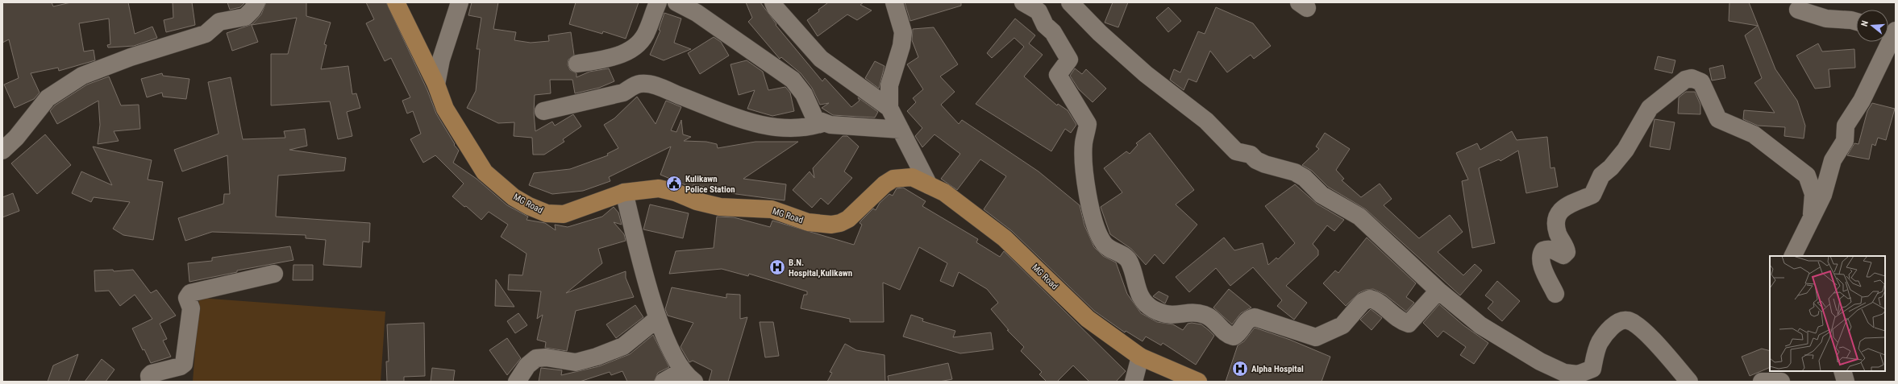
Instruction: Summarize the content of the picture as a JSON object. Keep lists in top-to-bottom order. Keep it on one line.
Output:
{"streets":{"main road":["MG Road"]},"places":{"public building":["Kulikawn Police Station"],"hospital":["B.N. Hospital,Kulikawn","Alpha Hospital"]},"north":"left"}
